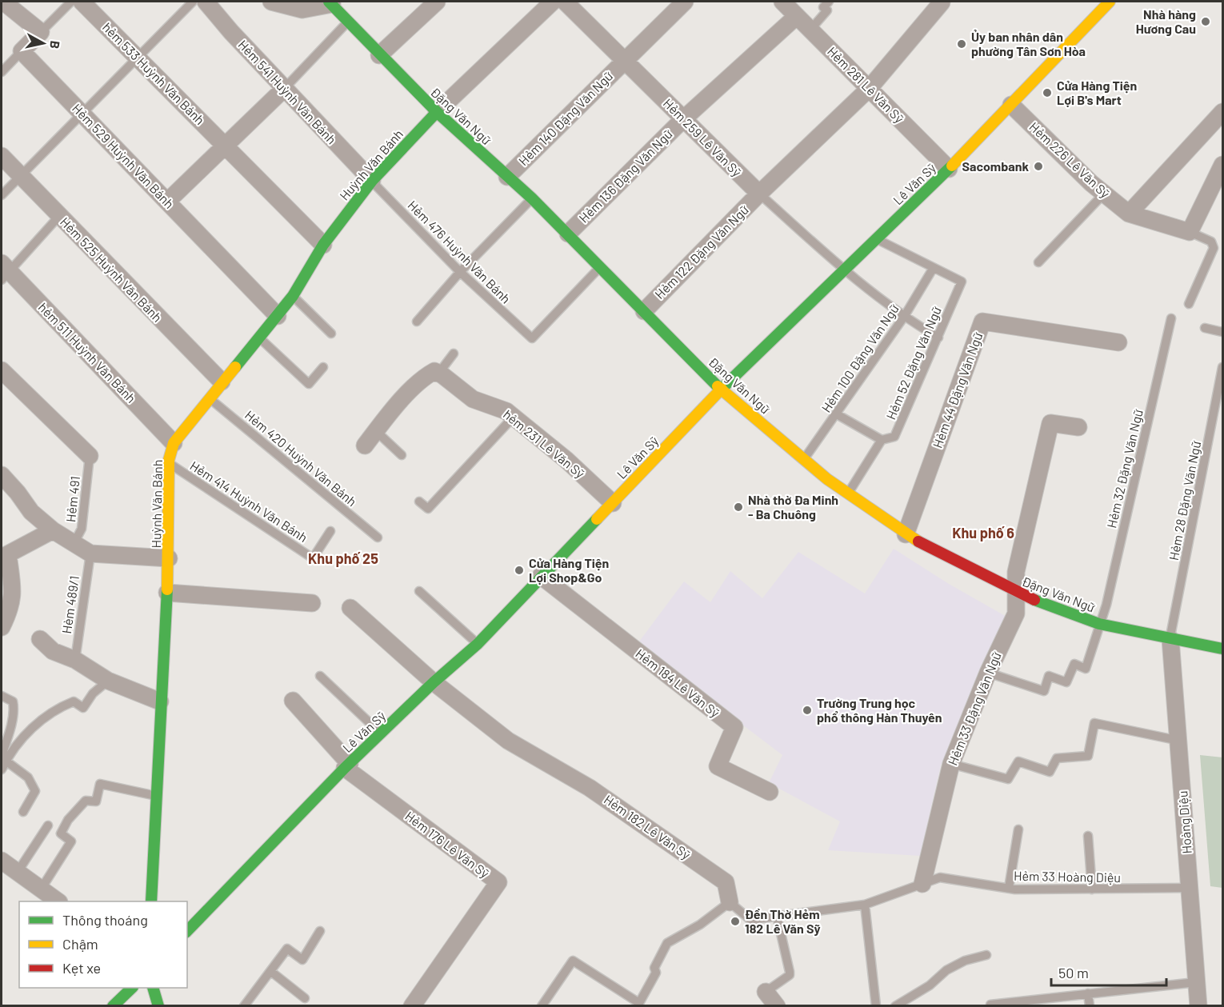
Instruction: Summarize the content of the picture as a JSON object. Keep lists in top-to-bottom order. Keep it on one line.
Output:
{"streets":{"street":["hẻm 533 Huỳnh Văn Bánh","Hẻm 281 Lê Văn Sỹ","Hẻm 541 Huỳnh Văn Bánh","Đặng Văn Ngữ","Hẻm 140 Đặng Văn Ngữ","Hẻm 259 Lê Văn Sỹ","Hẻm 529 Huỳnh Văn Bánh","Hẻm 226 Lê Văn Sỹ","Huỳnh Văn Bánh","Hẻm 136 Đặng Văn Ngữ","Lê Văn Sỹ","Hẻm 122 Đặng Văn Ngữ","Hẻm 525 Huỳnh Văn Bánh","hẻm 511 Huỳnh Văn Bánh","Hẻm 44 Đặng Văn Ngữ","hẻm 231 Lê Văn Sỹ","Hẻm 184 Lê Văn Sỹ","Hẻm 33 Đặng Văn Ngữ","Hoàng Diệu","Hẻm 182 Lê Văn Sỹ","Hẻm 176 Lê Văn Sỹ"],"lane":["Hẻm 476 Huỳnh Văn Bánh","Hẻm 100 Đặng Văn Ngữ","Hẻm 52 Đặng Văn Ngữ","Hẻm 420 Huỳnh Văn Bánh","Hẻm 32 Đặng Văn Ngữ","Hẻm 491","Hẻm 28 Đặng Văn Ngữ","Hẻm 414 Huỳnh Văn Bánh","Hèm 489/1","Hẻm 33 Hoàng Diệu"]},"crossings":[["hẻm 533 Huỳnh Văn Bánh","Hẻm 529 Huỳnh Văn Bánh"],["hẻm 533 Huỳnh Văn Bánh","Huỳnh Văn Bánh"],["Hẻm 281 Lê Văn Sỹ","Hẻm 136 Đặng Văn Ngữ"],["Hẻm 281 Lê Văn Sỹ","Lê Văn Sỹ"],["Hẻm 281 Lê Văn Sỹ","Hẻm 122 Đặng Văn Ngữ"],["Hẻm 541 Huỳnh Văn Bánh","Huỳnh Văn Bánh"],["Hẻm 541 Huỳnh Văn Bánh","Hẻm 476 Huỳnh Văn Bánh"],["Đặng Văn Ngữ","Hẻm 140 Đặng Văn Ngữ"],["Đặng Văn Ngữ","Huỳnh Văn Bánh"],["Đặng Văn Ngữ","Hẻm 136 Đặng Văn Ngữ"],["Đặng Văn Ngữ","Lê Văn Sỹ"],["Đặng Văn Ngữ","Hẻm 476 Huỳnh Văn Bánh"],["Đặng Văn Ngữ","Hẻm 122 Đặng Văn Ngữ"],["Đặng Văn Ngữ","Hẻm 100 Đặng Văn Ngữ"],["Đặng Văn Ngữ","Hẻm 52 Đặng Văn Ngữ"],["Đặng Văn Ngữ","Hẻm 44 Đặng Văn Ngữ"],["Đặng Văn Ngữ","Hẻm 32 Đặng Văn Ngữ"],["Đặng Văn Ngữ","Hẻm 28 Đặng Văn Ngữ"],["Đặng Văn Ngữ","Hẻm 33 Đặng Văn Ngữ"],["Đặng Văn Ngữ","Hoàng Diệu"],["Hẻm 140 Đặng Văn Ngữ","Hẻm 259 Lê Văn Sỹ"],["Hẻm 259 Lê Văn Sỹ","Hẻm 136 Đặng Văn Ngữ"],["Hẻm 259 Lê Văn Sỹ","Lê Văn Sỹ"],["Hẻm 259 Lê Văn Sỹ","Hẻm 122 Đặng Văn Ngữ"],["Hẻm 259 Lê Văn Sỹ","Hẻm 100 Đặng Văn Ngữ"],["Hẻm 259 Lê Văn Sỹ","Hẻm 52 Đặng Văn Ngữ"],["Hẻm 529 Huỳnh Văn Bánh","Huỳnh Văn Bánh"],["Hẻm 226 Lê Văn Sỹ","Lê Văn Sỹ"],["Huỳnh Văn Bánh","Hẻm 476 Huỳnh Văn Bánh"],["Huỳnh Văn Bánh","Hẻm 525 Huỳnh Văn Bánh"],["Huỳnh Văn Bánh","hẻm 511 Huỳnh Văn Bánh"],["Huỳnh Văn Bánh","Hẻm 420 Huỳnh Văn Bánh"],["Huỳnh Văn Bánh","Hẻm 414 Huỳnh Văn Bánh"],["Lê Văn Sỹ","hẻm 231 Lê Văn Sỹ"],["Lê Văn Sỹ","Hẻm 184 Lê Văn Sỹ"],["Lê Văn Sỹ","Hẻm 182 Lê Văn Sỹ"],["Lê Văn Sỹ","Hẻm 176 Lê Văn Sỹ"],["Hẻm 100 Đặng Văn Ngữ","Hẻm 52 Đặng Văn Ngữ"],["Hẻm 32 Đặng Văn Ngữ","Hẻm 33 Đặng Văn Ngữ"],["Hẻm 28 Đặng Văn Ngữ","Hoàng Diệu"],["Hẻm 33 Đặng Văn Ngữ","Hẻm 33 Hoàng Diệu"],["Hoàng Diệu","Hẻm 33 Hoàng Diệu"]],"districts":["Khu phố 6","Khu phố 25"],"places":["Nhà hàng Hương Cau","Ủy ban nhân dân phường Tân Sơn Hòa","Cửa Hàng Tiện Lợi B's Mart","Sacombank","Nhà thờ Đa Minh - Ba Chuông","Cửa Hàng Tiện Lợi Shop&Go","Trường Trung học phổ thông Hàn Thuyên","Đền Thờ Hẻm 182 Lê Văn Sỹ"],"legend":["Thông thoáng","Chậm","Kẹt xe"],"scale_bar":"50 m","north":"right"}
